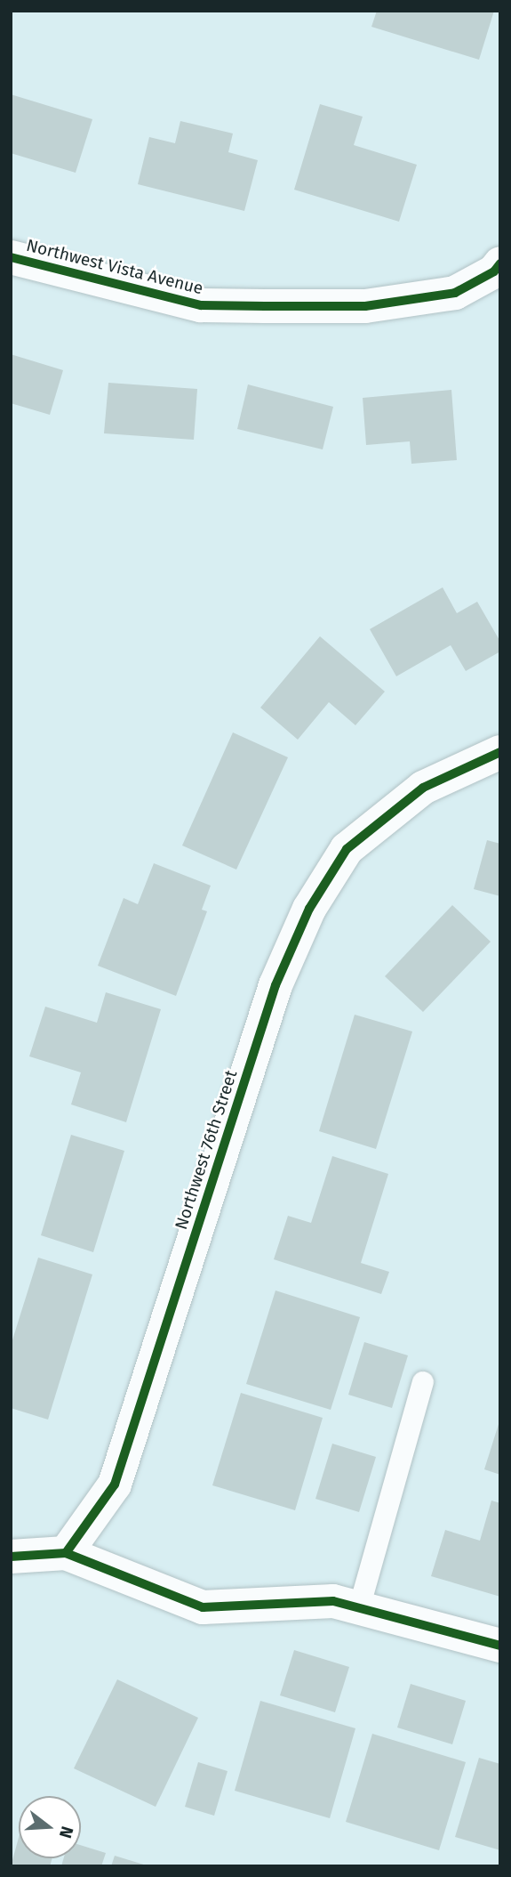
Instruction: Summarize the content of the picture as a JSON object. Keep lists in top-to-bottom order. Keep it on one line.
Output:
{"streets":{"street":["Northwest Vista Avenue","Northwest 76th Street"]},"north":"right"}
